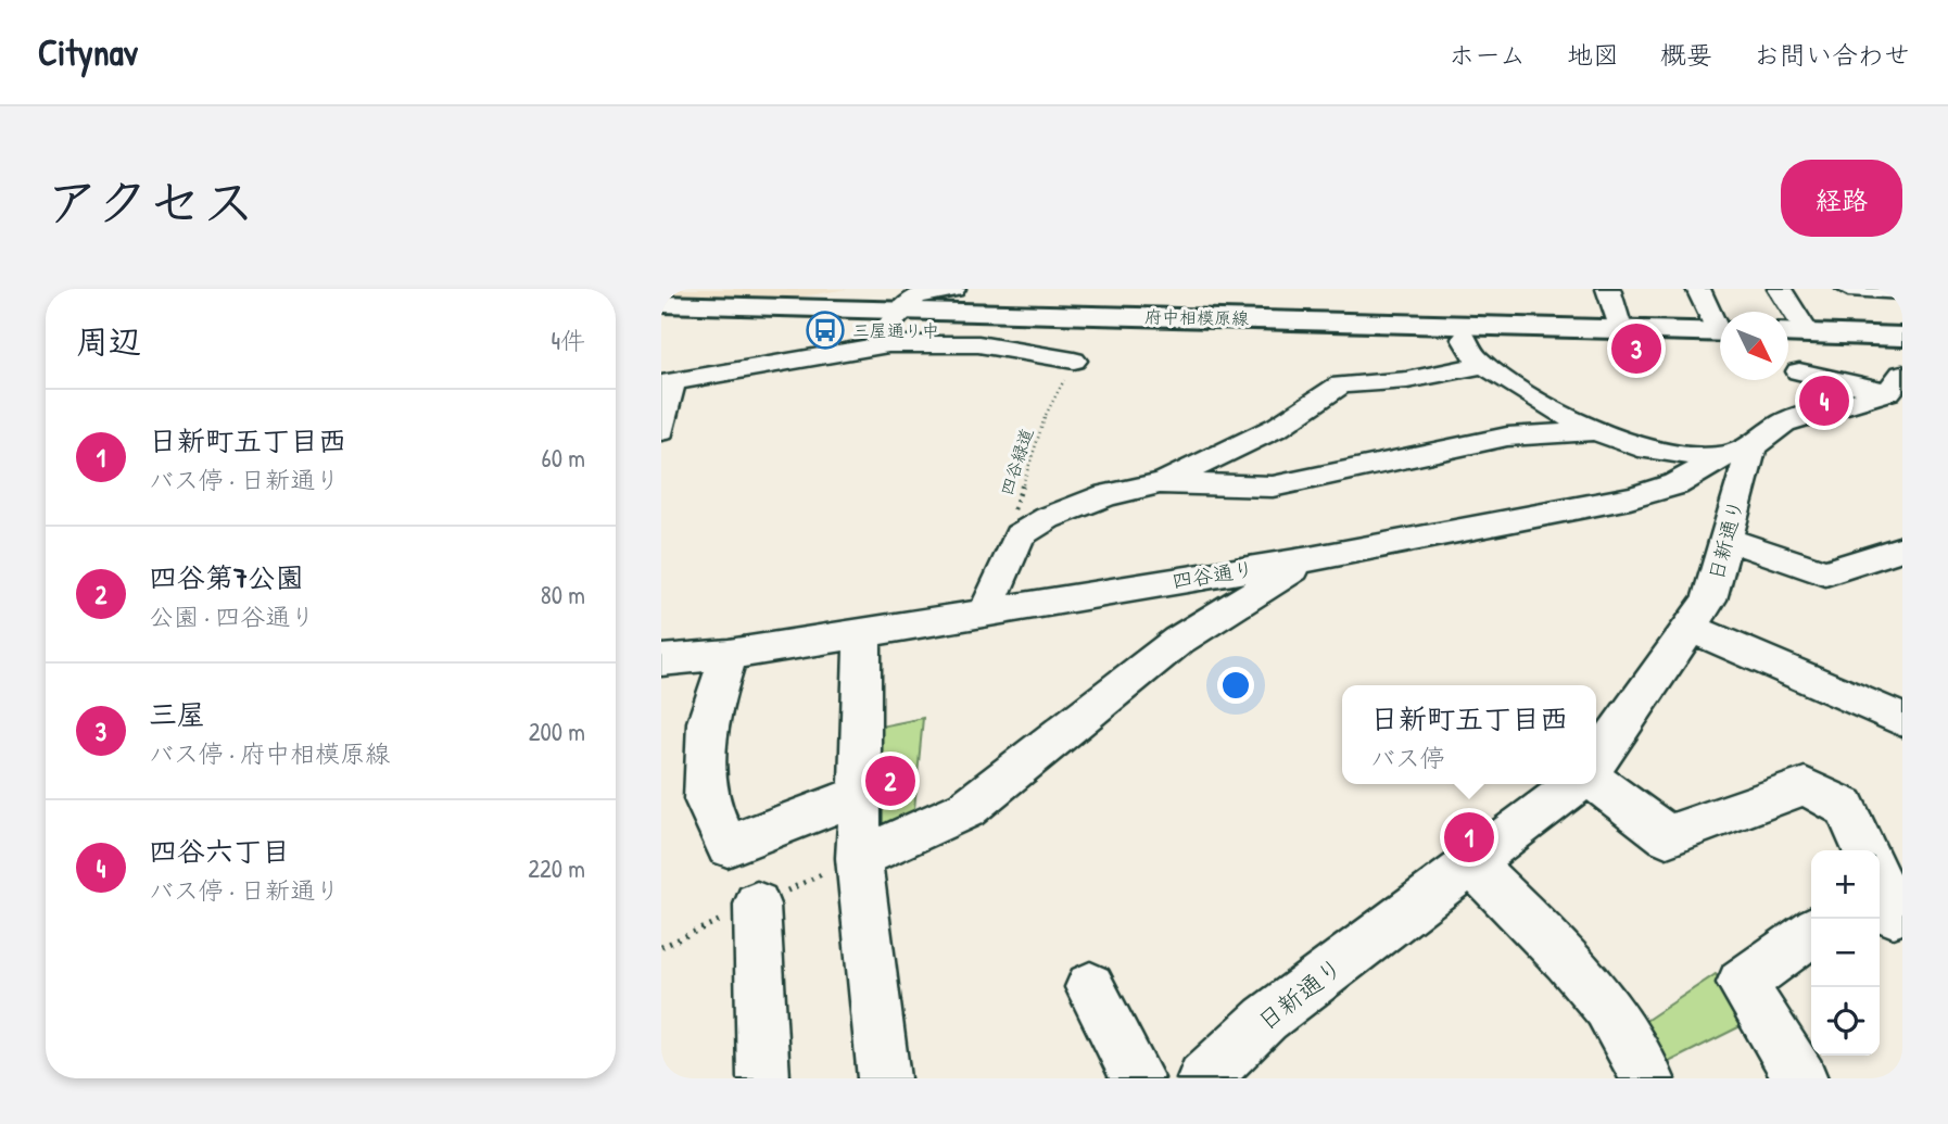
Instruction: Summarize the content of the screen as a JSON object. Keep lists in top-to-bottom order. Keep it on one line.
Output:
{"streets":{"main road":["府中相模原線"],"street":["日新通り","四谷通り"],"path":["四谷緑道"]},"crossings":[["日新通り","四谷通り"]],"places":{"bus stop":["三屋通り中"]},"north":"bottom right","page":{"header":"Citynav","nav":["ホーム","地図","概要","お問い合わせ"],"title":"アクセス","buttons":"経路","heading":["周辺","4件"],"pins":["3","4","2","1"],"list":[{"mark":"1","name":"日新町五丁目西","note":"バス停 · 日新通り","value":"60 m"},{"mark":"2","name":"四谷第7公園","note":"公園 · 四谷通り","value":"80 m"},{"mark":"3","name":"三屋","note":"バス停 · 府中相模原線","value":"200 m"},{"mark":"4","name":"四谷六丁目","note":"バス停 · 日新通り","value":"220 m"}],"popup":["日新町五丁目西","バス停"],"map_buttons":["+","−"]}}
